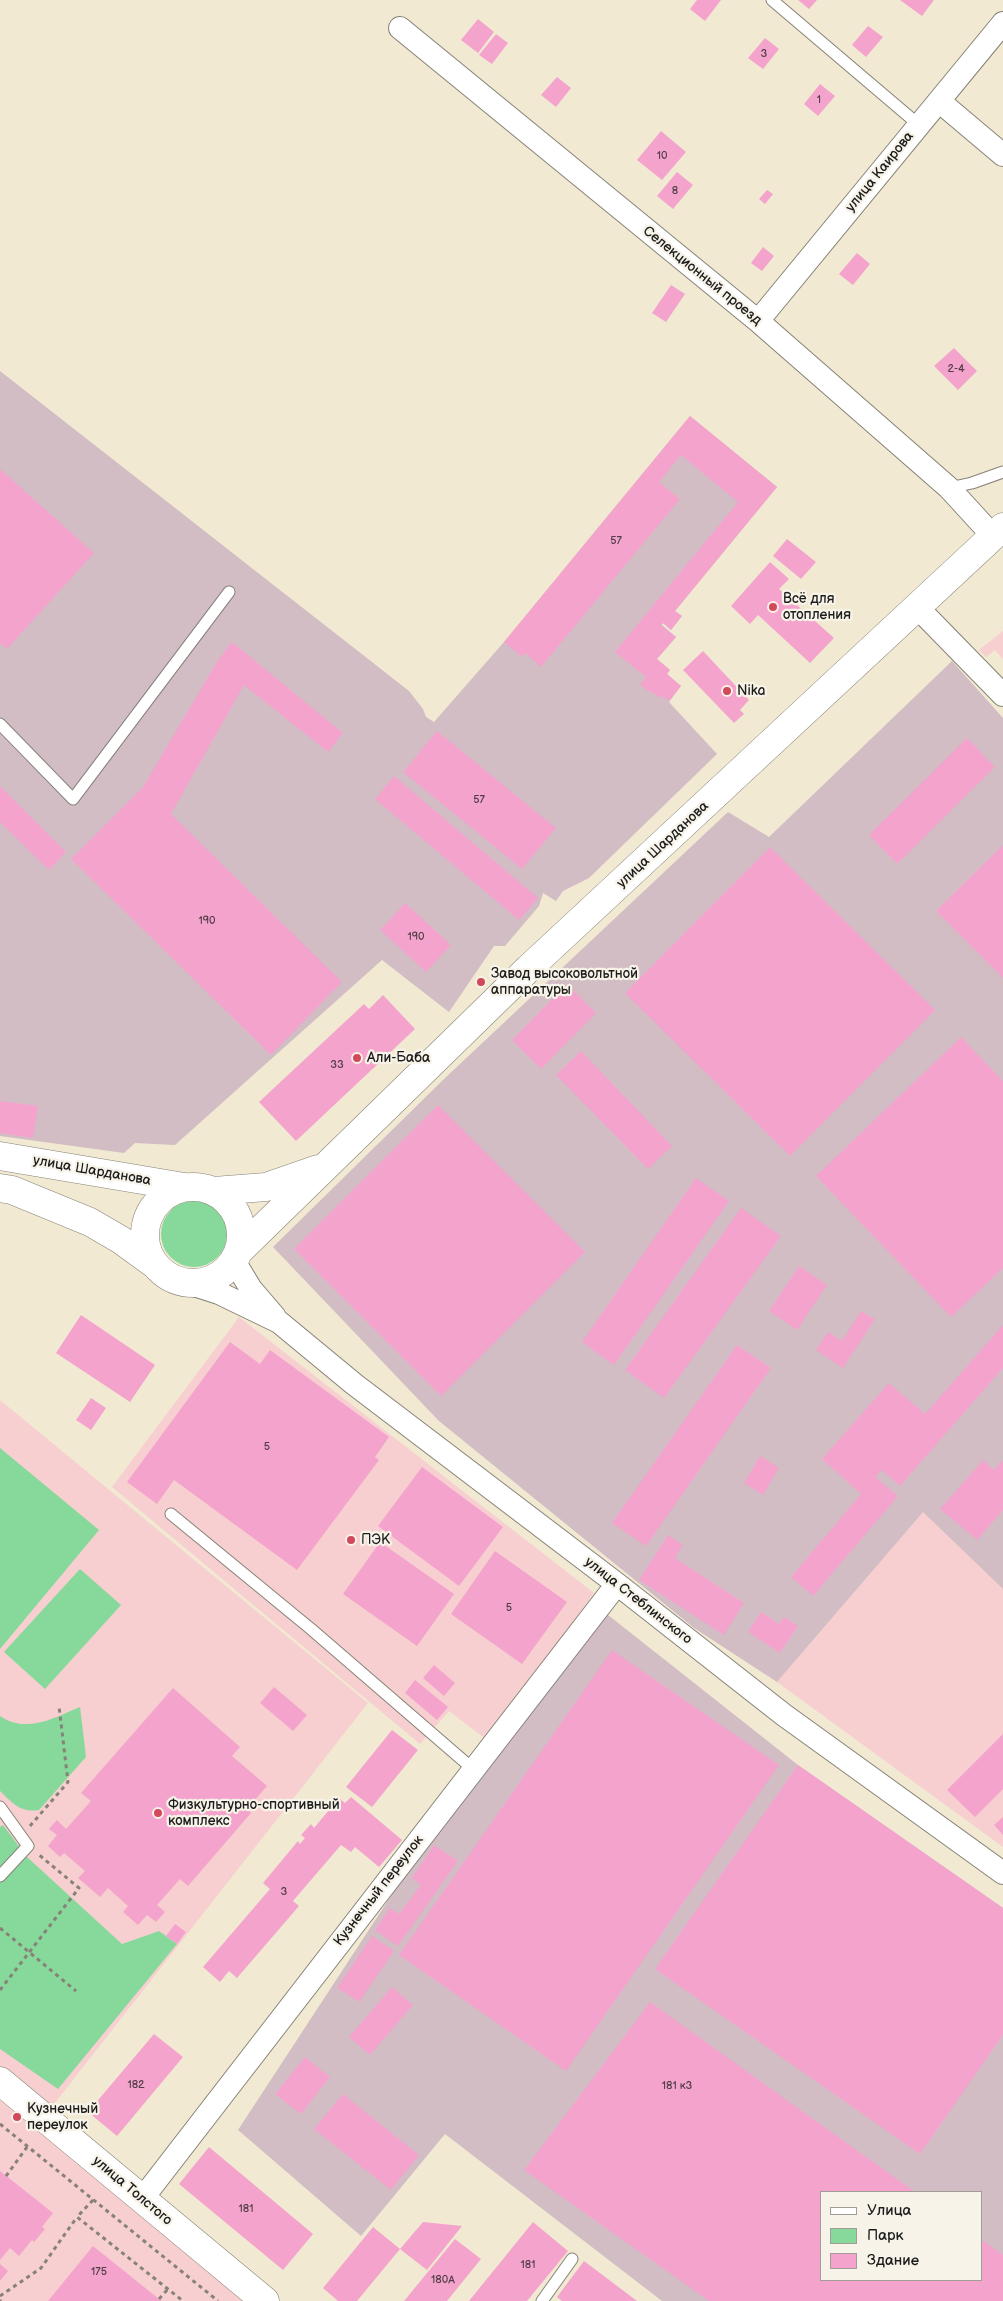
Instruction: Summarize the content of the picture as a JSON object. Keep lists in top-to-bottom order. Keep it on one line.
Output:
{"streets":{"main road":["улица Шарданова","улица Толстого"],"street":["улица Каирова","Селекционный проезд","улица Стеблинского","Кузнечный переулок"]},"crossings":[["улица Каирова","Селекционный проезд"],["Селекционный проезд","улица Шарданова"],["улица Стеблинского","Кузнечный переулок"],["Кузнечный переулок","улица Толстого"]],"places":["Всё для отопления","Nika","Завод высоковольтной аппаратуры","Али-Баба","ПЭК","Физкультурно-спортивный комплекс","Кузнечный переулок"],"house_numbers":["3","1","10","8","2-4","57","57","190","190","33","5","5","3","182","181 к3","181","181","175","180А"],"legend":["Улица","Парк","Здание"]}
